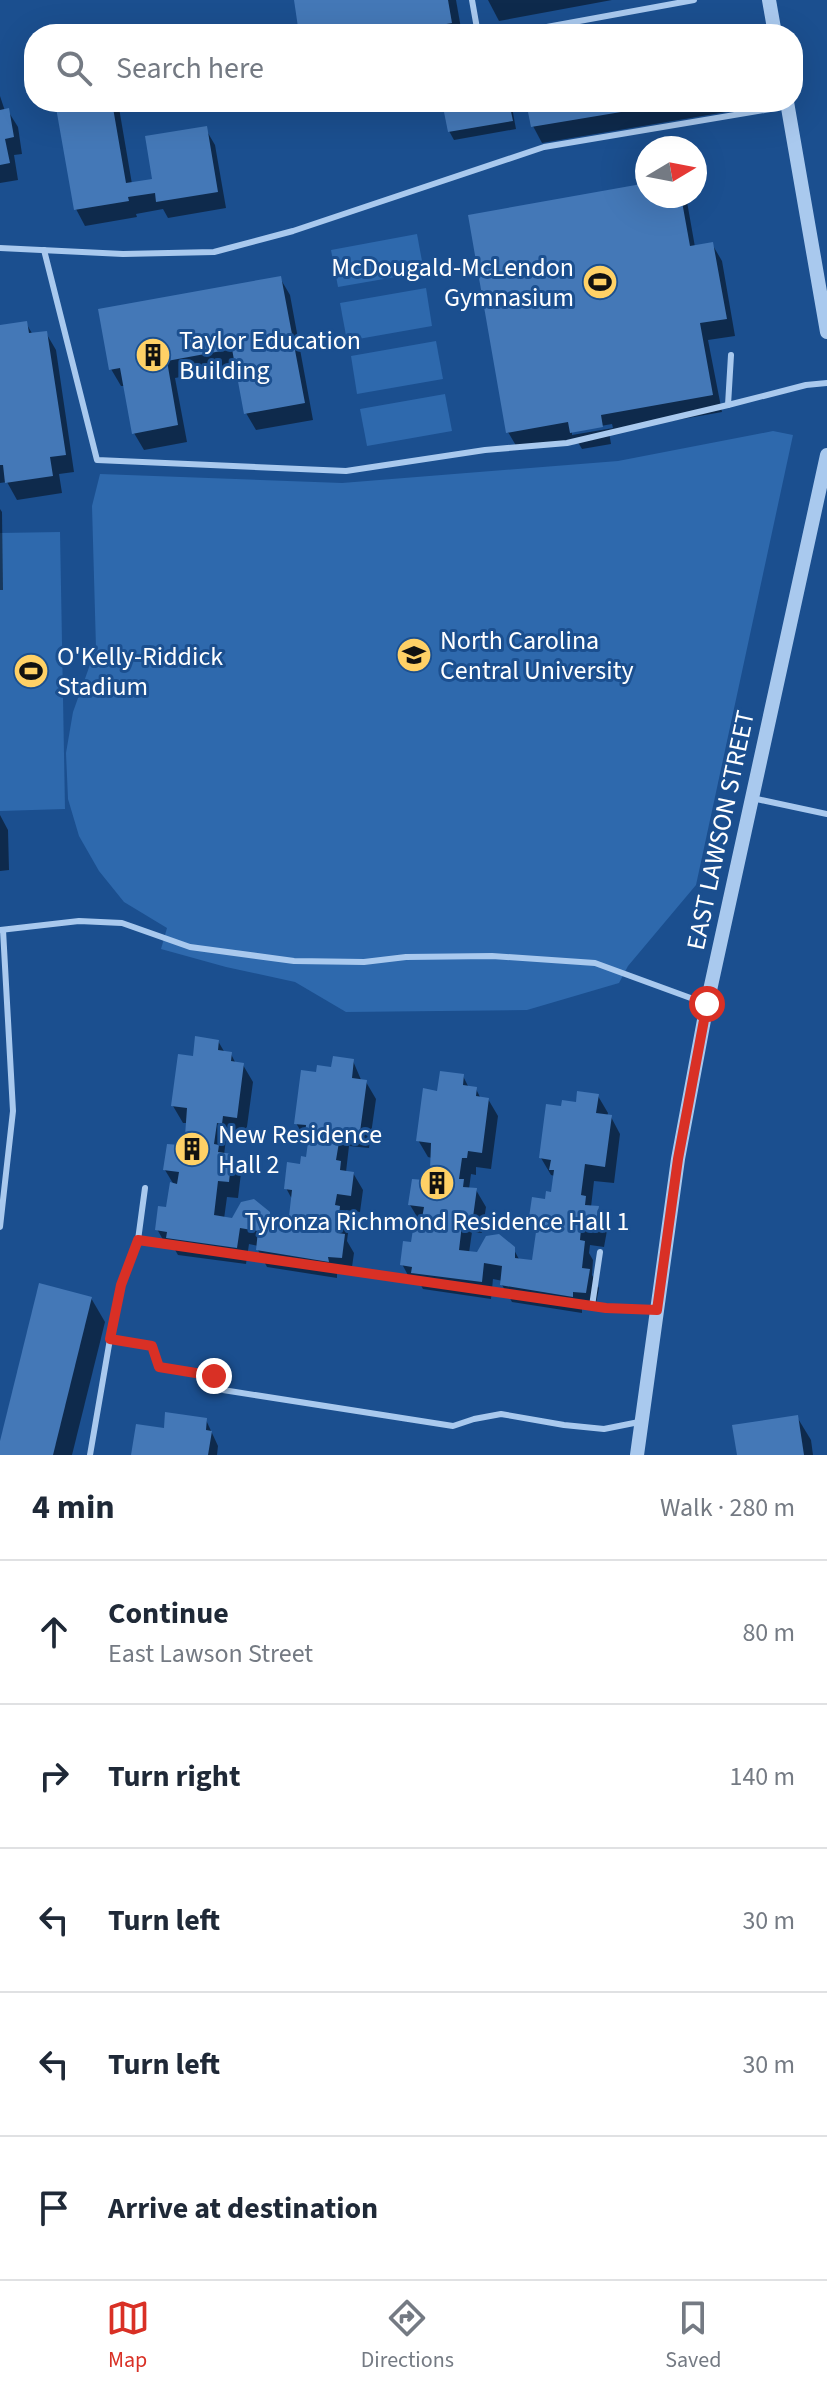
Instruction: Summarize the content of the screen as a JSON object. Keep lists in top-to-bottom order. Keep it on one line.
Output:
{"streets":{"street":["EAST LAWSON STREET"]},"places":{"sports":["McDougald-McLendon Gymnasium","O'Kelly-Riddick Stadium"],"building":["Taylor Education Building","New Residence Hall 2","Tyronza Richmond Residence Hall 1"],"school or university":["North Carolina Central University"]},"north":"right","page":{"search":"Search here","heading":["4 min","Walk · 280 m"],"list":[["Continue","East Lawson Street","80 m"],["Turn right","140 m"],["Turn left","30 m"],["Turn left","30 m"],"Arrive at destination"],"nav":["Map","Directions","Saved"]}}
